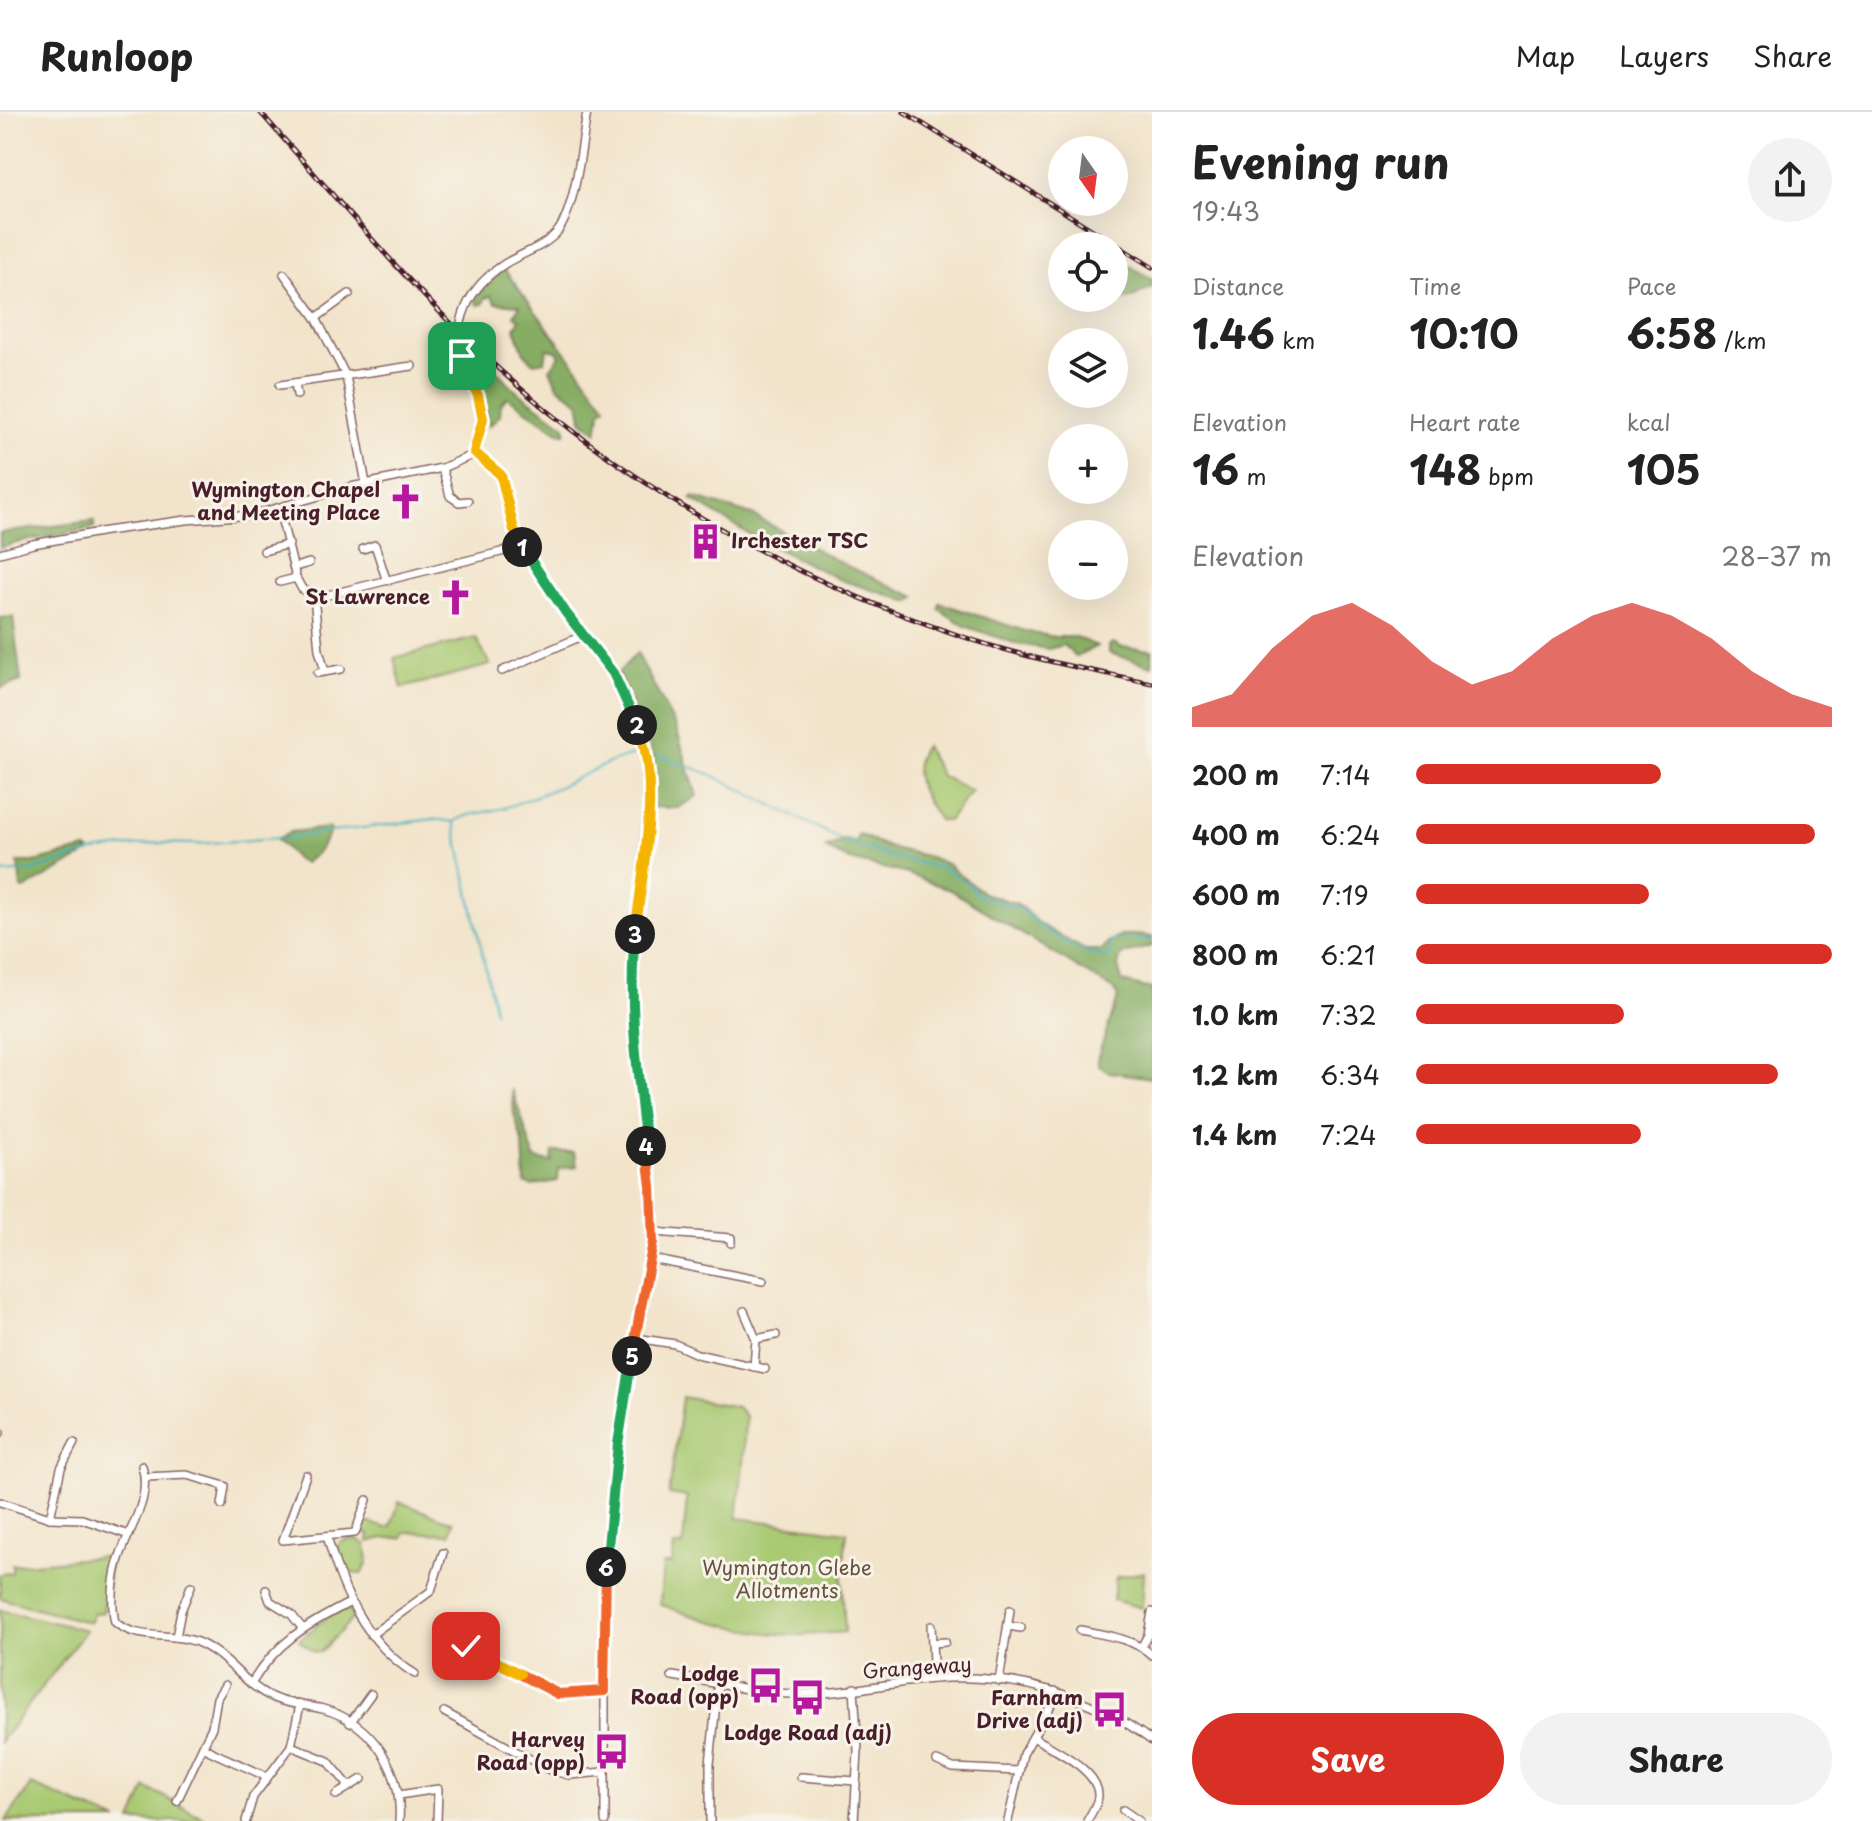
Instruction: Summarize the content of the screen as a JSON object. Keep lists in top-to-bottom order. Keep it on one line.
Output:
{"streets":{"street":["Grangeway"]},"parks":["Wymington Glebe Allotments"],"places":{"church":["Wymington Chapel and Meeting Place","St Lawrence"],"building":["Irchester TSC"],"bus stop":["Lodge Road (opp)","Lodge Road (adj)","Farnham Drive (adj)","Harvey Road (opp)"]},"north":"bottom","page":{"header":"Runloop","nav":["Map","Layers","Share"],"heading":["Evening run","19:43"],"map_buttons":["+","−"],"stats":[["Distance","1.46 km"],["Time","10:10"],["Pace","6:58 /km"],["Elevation","16 m"],["Heart rate","148 bpm"],["kcal","105"]],"chart":["Elevation","28–37 m"],"pins":["1","2","3","4","5","6"],"list":[{"name":"200 m","note":"7:14"},{"name":"400 m","note":"6:24"},{"name":"600 m","note":"7:19"},{"name":"800 m","note":"6:21"},{"name":"1.0 km","note":"7:32"},{"name":"1.2 km","note":"6:34"},{"name":"1.4 km","note":"7:24"}],"buttons":["Save","Share"]}}
